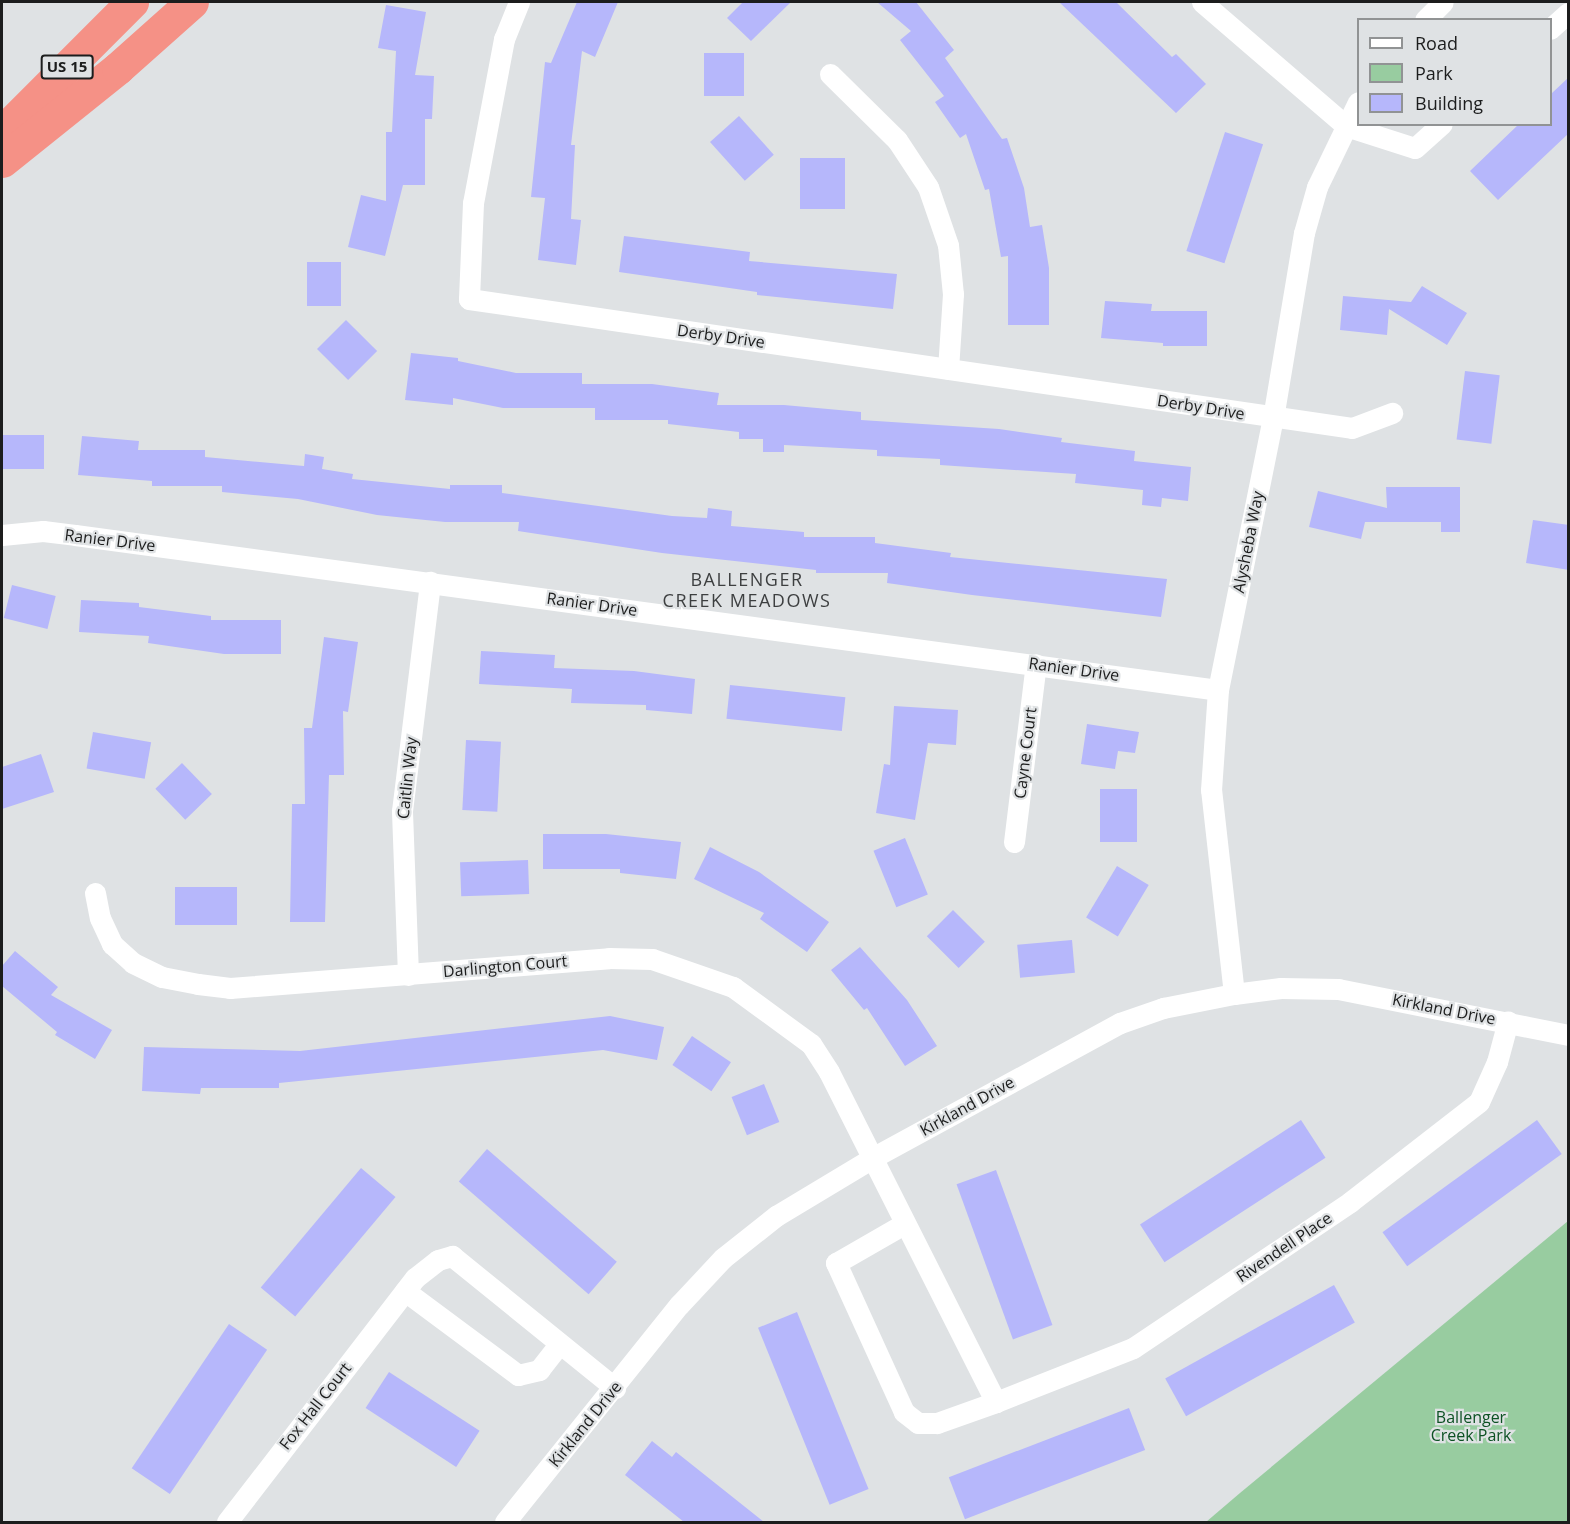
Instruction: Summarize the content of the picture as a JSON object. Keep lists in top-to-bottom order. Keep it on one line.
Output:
{"streets":{"highway":["US 15"],"street":["Derby Drive","Ranier Drive","Alysheba Way","Cayne Court","Caitlin Way","Darlington Court","Kirkland Drive","Rivendell Place","Fox Hall Court"]},"crossings":[["Derby Drive","Alysheba Way"],["Ranier Drive","Alysheba Way"],["Ranier Drive","Cayne Court"],["Ranier Drive","Caitlin Way"],["Alysheba Way","Kirkland Drive"],["Caitlin Way","Darlington Court"],["Darlington Court","Kirkland Drive"],["Kirkland Drive","Rivendell Place"],["Kirkland Drive","Fox Hall Court"]],"districts":["BALLENGER CREEK MEADOWS"],"parks":["Ballenger Creek Park"],"legend":["Road","Park","Building"]}
